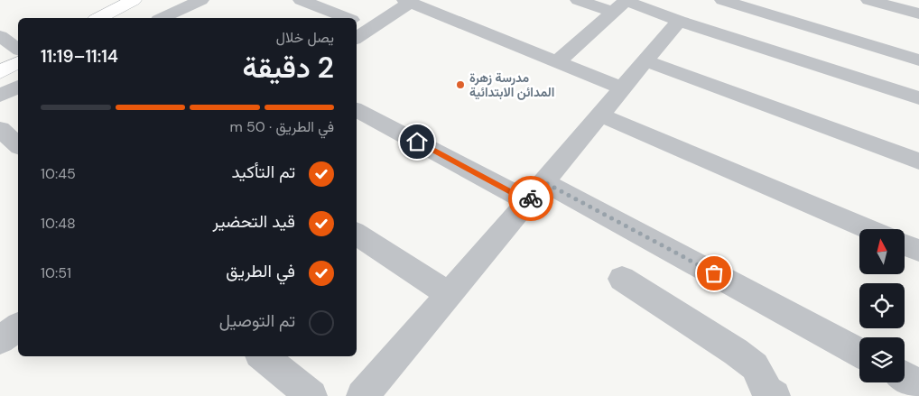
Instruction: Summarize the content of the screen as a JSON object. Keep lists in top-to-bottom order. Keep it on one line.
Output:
{"places":["مدرسة زهرة المدائن الابتدائية"],"north":"top","page":{"heading":["2 دقيقة","يصل خلال","11:14–11:19"],"bar":"في الطريق · 50 m","list":[["تم التأكيد","10:45"],["قيد التحضير","10:48"],["في الطريق","10:51"],"تم التوصيل"]}}
